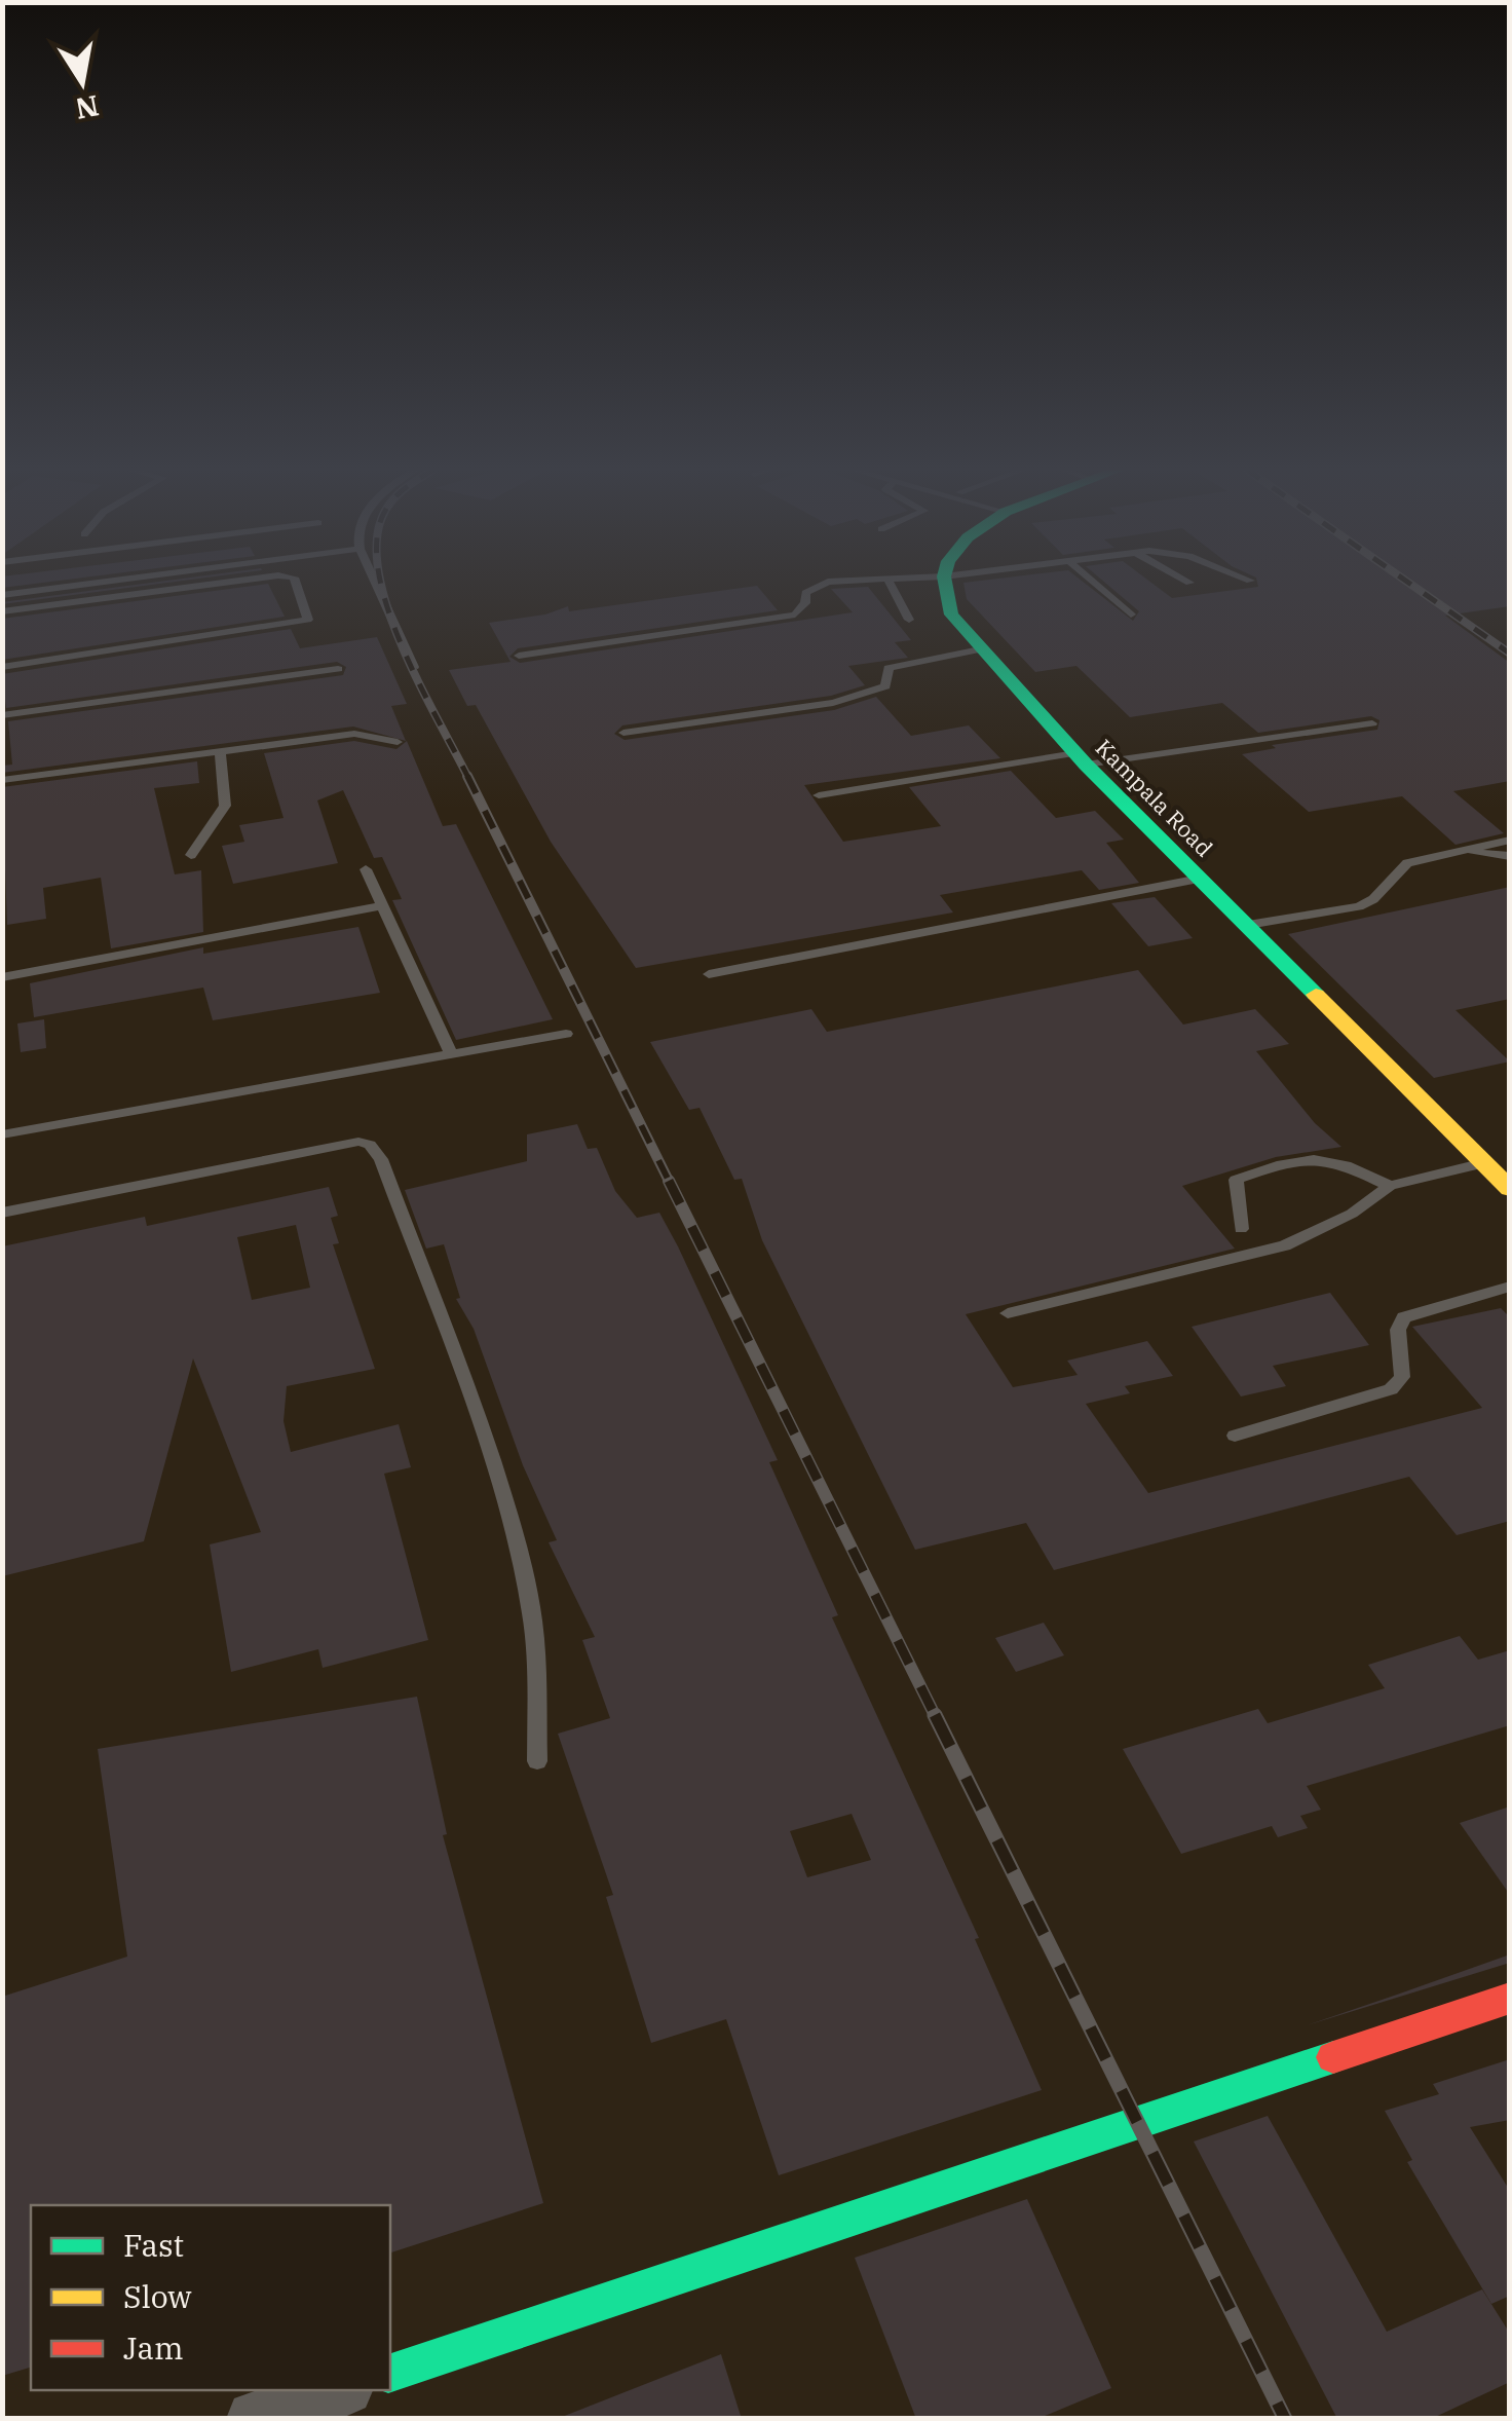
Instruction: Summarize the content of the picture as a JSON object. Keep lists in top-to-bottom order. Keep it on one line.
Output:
{"streets":{"street":["Kampala Road"]},"legend":["Fast","Slow","Jam"],"north":"bottom"}
